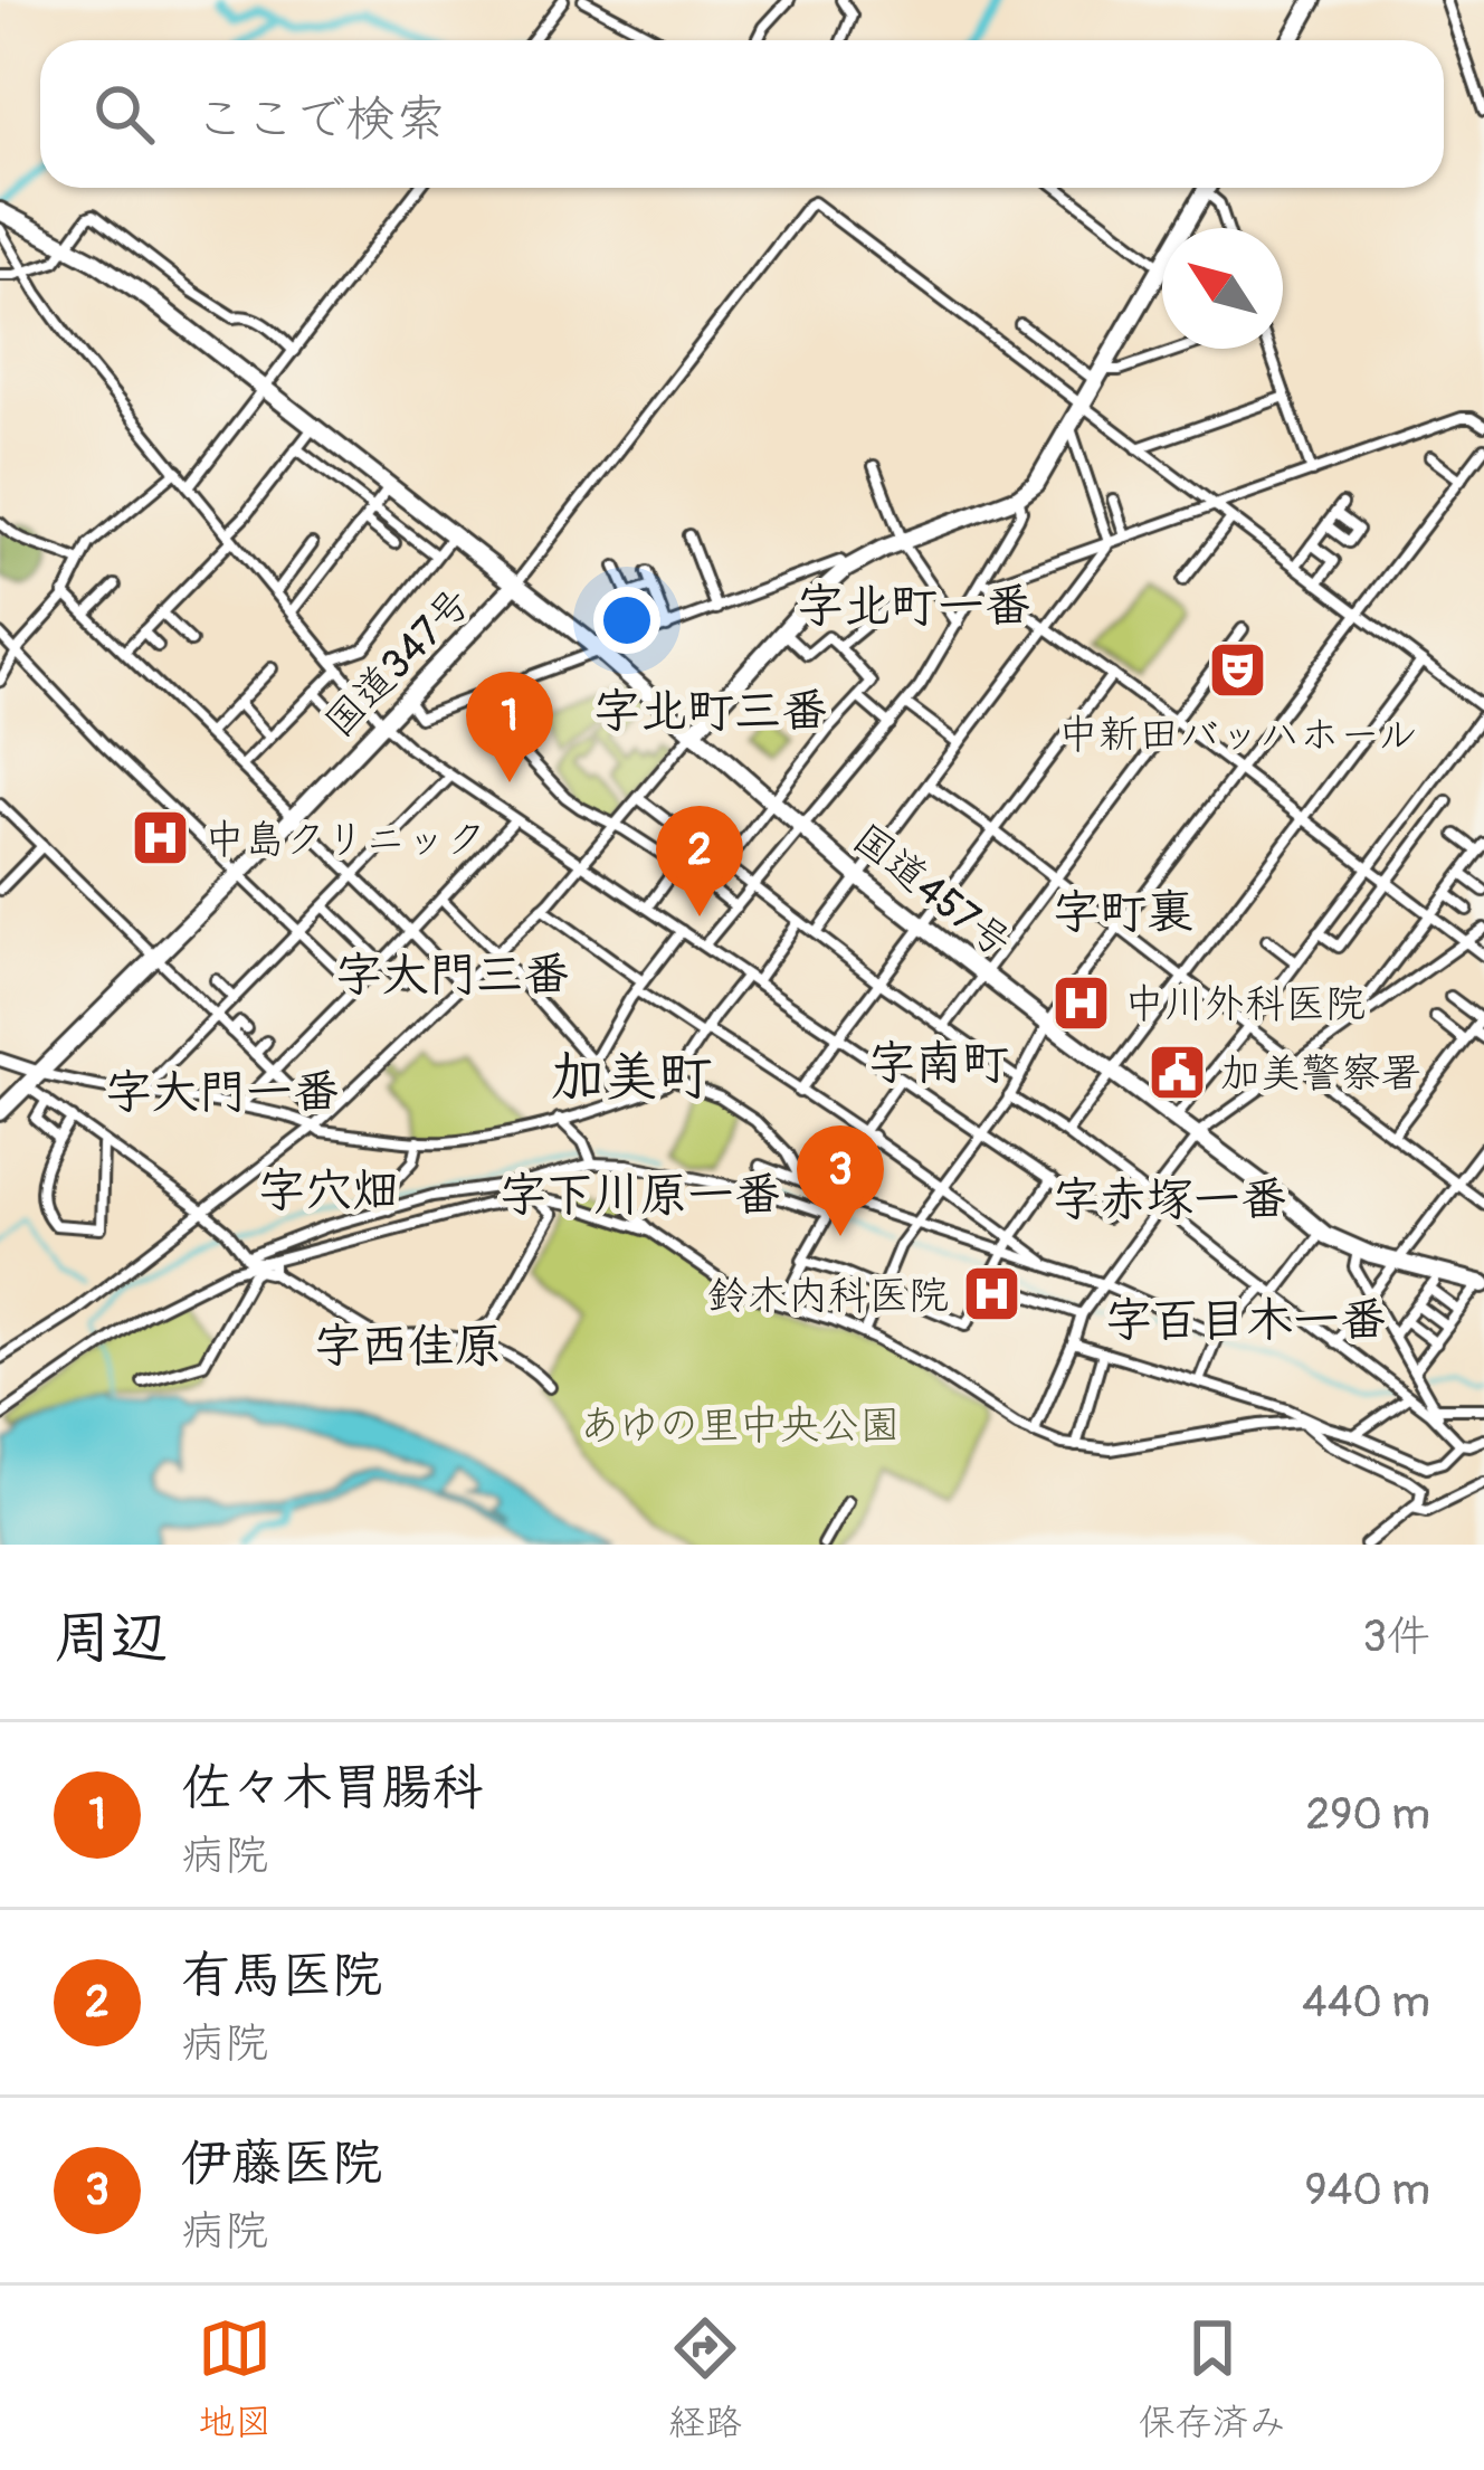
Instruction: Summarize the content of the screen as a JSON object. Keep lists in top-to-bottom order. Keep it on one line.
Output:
{"streets":{"highway":["国道347号","国道457号"]},"crossings":[["国道347号","国道457号"]],"districts":["字北町一番","字北町三番","字町裏","字大門三番","字南町","加美町","字大門一番","字穴畑","字下川原一番","字赤塚一番","字百目木一番","字西佳原"],"parks":["あゆの里中央公園"],"places":{"theatre":["中新田バッハホール"],"hospital":["中島クリニック","中川外科医院","鈴木内科医院"],"public building":["加美警察署"]},"north":"top left","page":{"search":"ここで検索","pins":["1","2","3"],"heading":["周辺","3件"],"list":[{"mark":"1","name":"佐々木胃腸科","note":"病院","value":"290 m"},{"mark":"2","name":"有馬医院","note":"病院","value":"440 m"},{"mark":"3","name":"伊藤医院","note":"病院","value":"940 m"}],"nav":["地図","経路","保存済み"]}}
